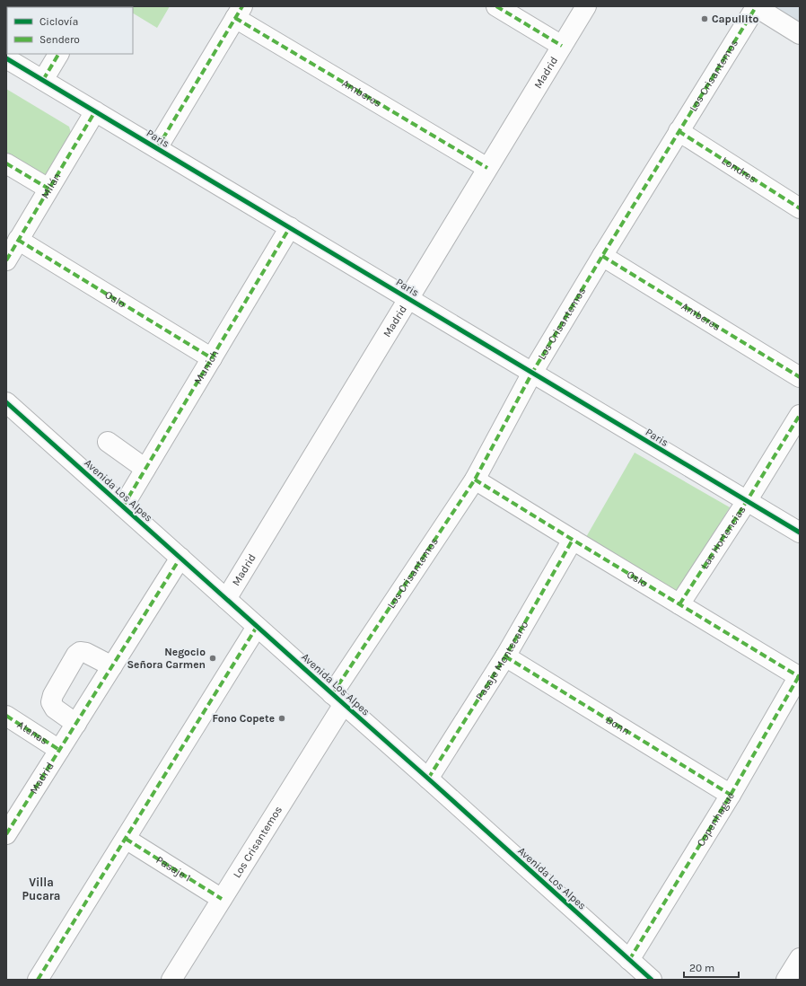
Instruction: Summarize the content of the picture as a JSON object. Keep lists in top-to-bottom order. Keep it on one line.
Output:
{"streets":{"street":["Madrid","Los Crisantemos","Amberes","Paris","Londres","Milán","Oslo","Munich","Avenida Los Alpes","Las Hortencias","Pasaje Montecarlo","Bonn","Atenas","Copenhague","Pasaje 1"]},"crossings":[["Madrid","Amberes"],["Madrid","Paris"],["Madrid","Avenida Los Alpes"],["Madrid","Atenas"],["Los Crisantemos","Amberes"],["Los Crisantemos","Paris"],["Los Crisantemos","Londres"],["Los Crisantemos","Oslo"],["Los Crisantemos","Avenida Los Alpes"],["Los Crisantemos","Pasaje 1"],["Paris","Milán"],["Paris","Munich"],["Paris","Las Hortencias"],["Milán","Oslo"],["Oslo","Munich"],["Oslo","Las Hortencias"],["Oslo","Pasaje Montecarlo"],["Oslo","Copenhague"],["Munich","Avenida Los Alpes"],["Avenida Los Alpes","Pasaje Montecarlo"],["Avenida Los Alpes","Copenhague"],["Pasaje Montecarlo","Bonn"],["Bonn","Copenhague"]],"districts":["Villa Pucara"],"places":["Capullito","Negocio Señora Carmen","Fono Copete"],"legend":["Ciclovía","Sendero"],"scale_bar":"20 m"}
